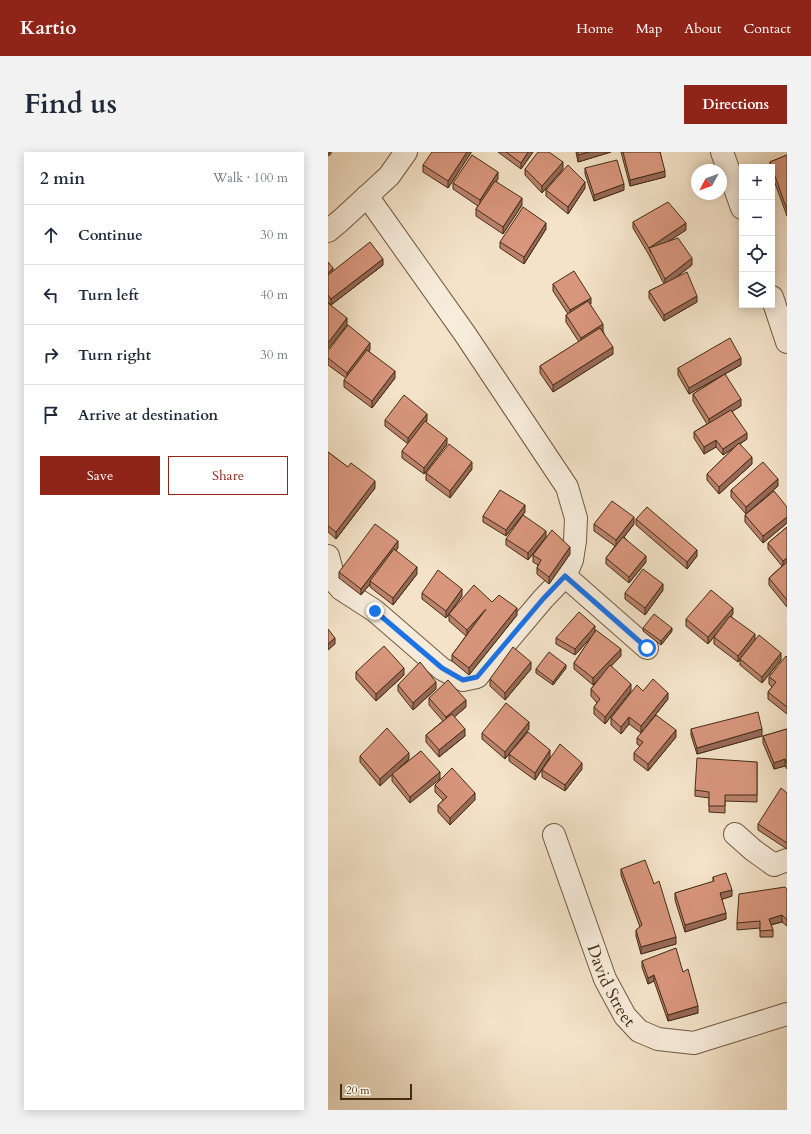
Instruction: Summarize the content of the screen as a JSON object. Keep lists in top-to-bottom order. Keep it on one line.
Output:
{"streets":{"street":["David Street"]},"scale_bar":"20 m","north":"bottom left","page":{"header":"Kartio","nav":["Home","Map","About","Contact"],"title":"Find us","buttons":["Directions",["Save","Share"]],"heading":["2 min","Walk · 100 m"],"map_buttons":["+","−"],"list":[["Continue","30 m"],["Turn left","40 m"],["Turn right","30 m"],"Arrive at destination"],"scale":"20 m"}}
